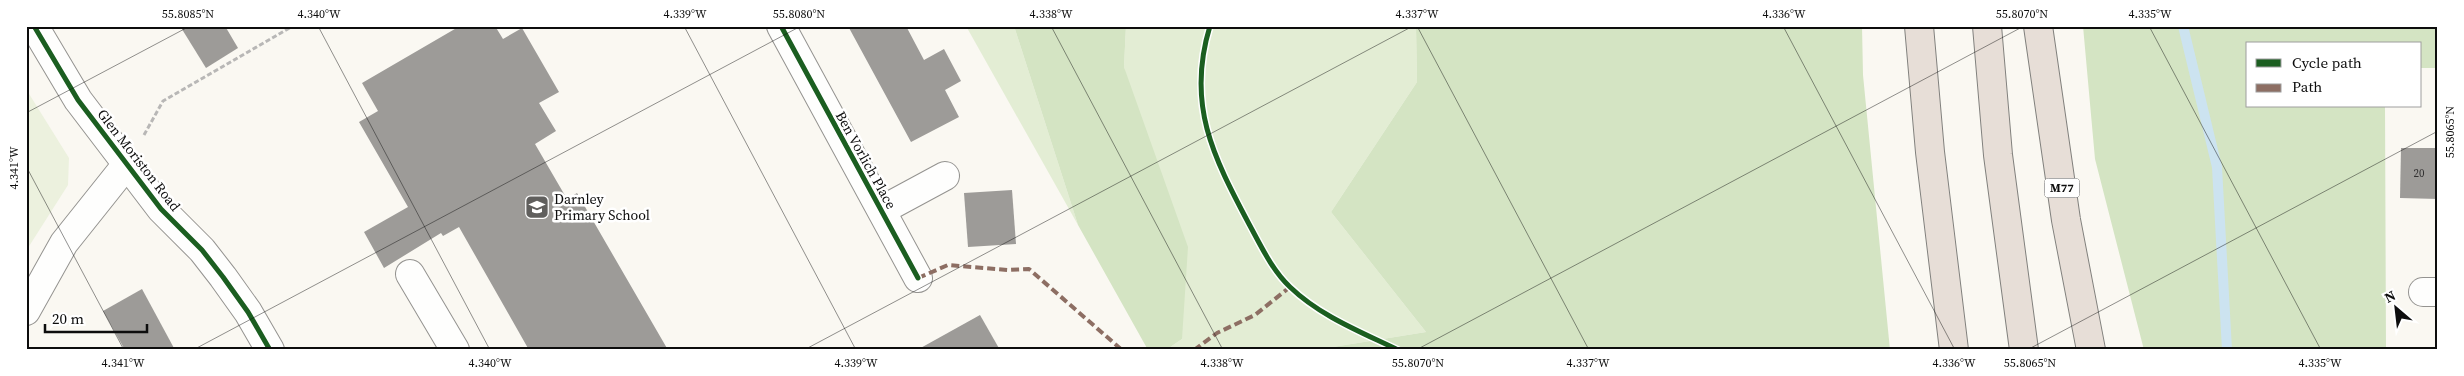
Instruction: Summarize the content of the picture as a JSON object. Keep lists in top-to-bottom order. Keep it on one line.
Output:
{"streets":{"highway":["M77"],"street":["Glen Moriston Road","Ben Vorlich Place"]},"places":{"school or university":["Darnley Primary School"]},"house_numbers":["20"],"legend":["Cycle path","Path"],"scale_bar":"20 m","north":"top left","coordinates":["55.8085°N","4.340°W","4.339°W","55.8080°N","4.338°W","4.337°W","4.336°W","55.8070°N","4.335°W","55.8065°N","4.341°W"]}
